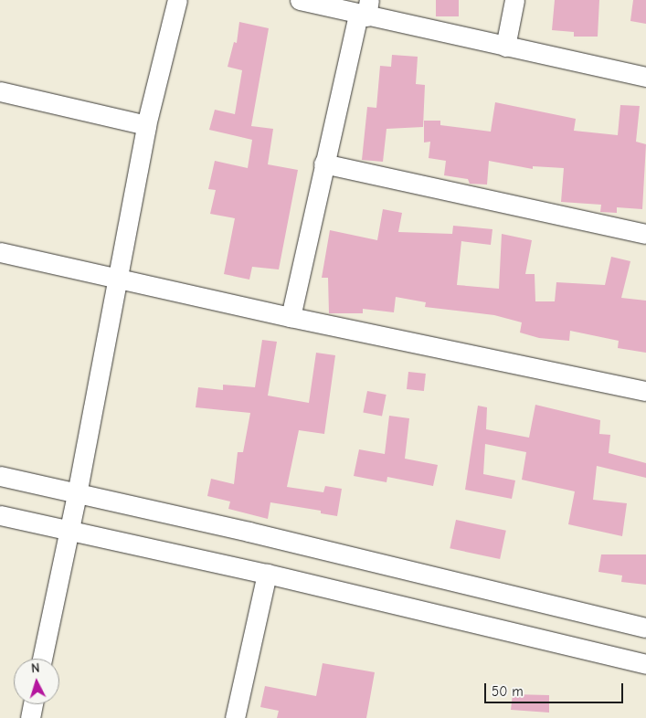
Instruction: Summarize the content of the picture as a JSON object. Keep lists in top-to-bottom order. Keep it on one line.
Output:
{"scale_bar":"50 m","north":"top"}
